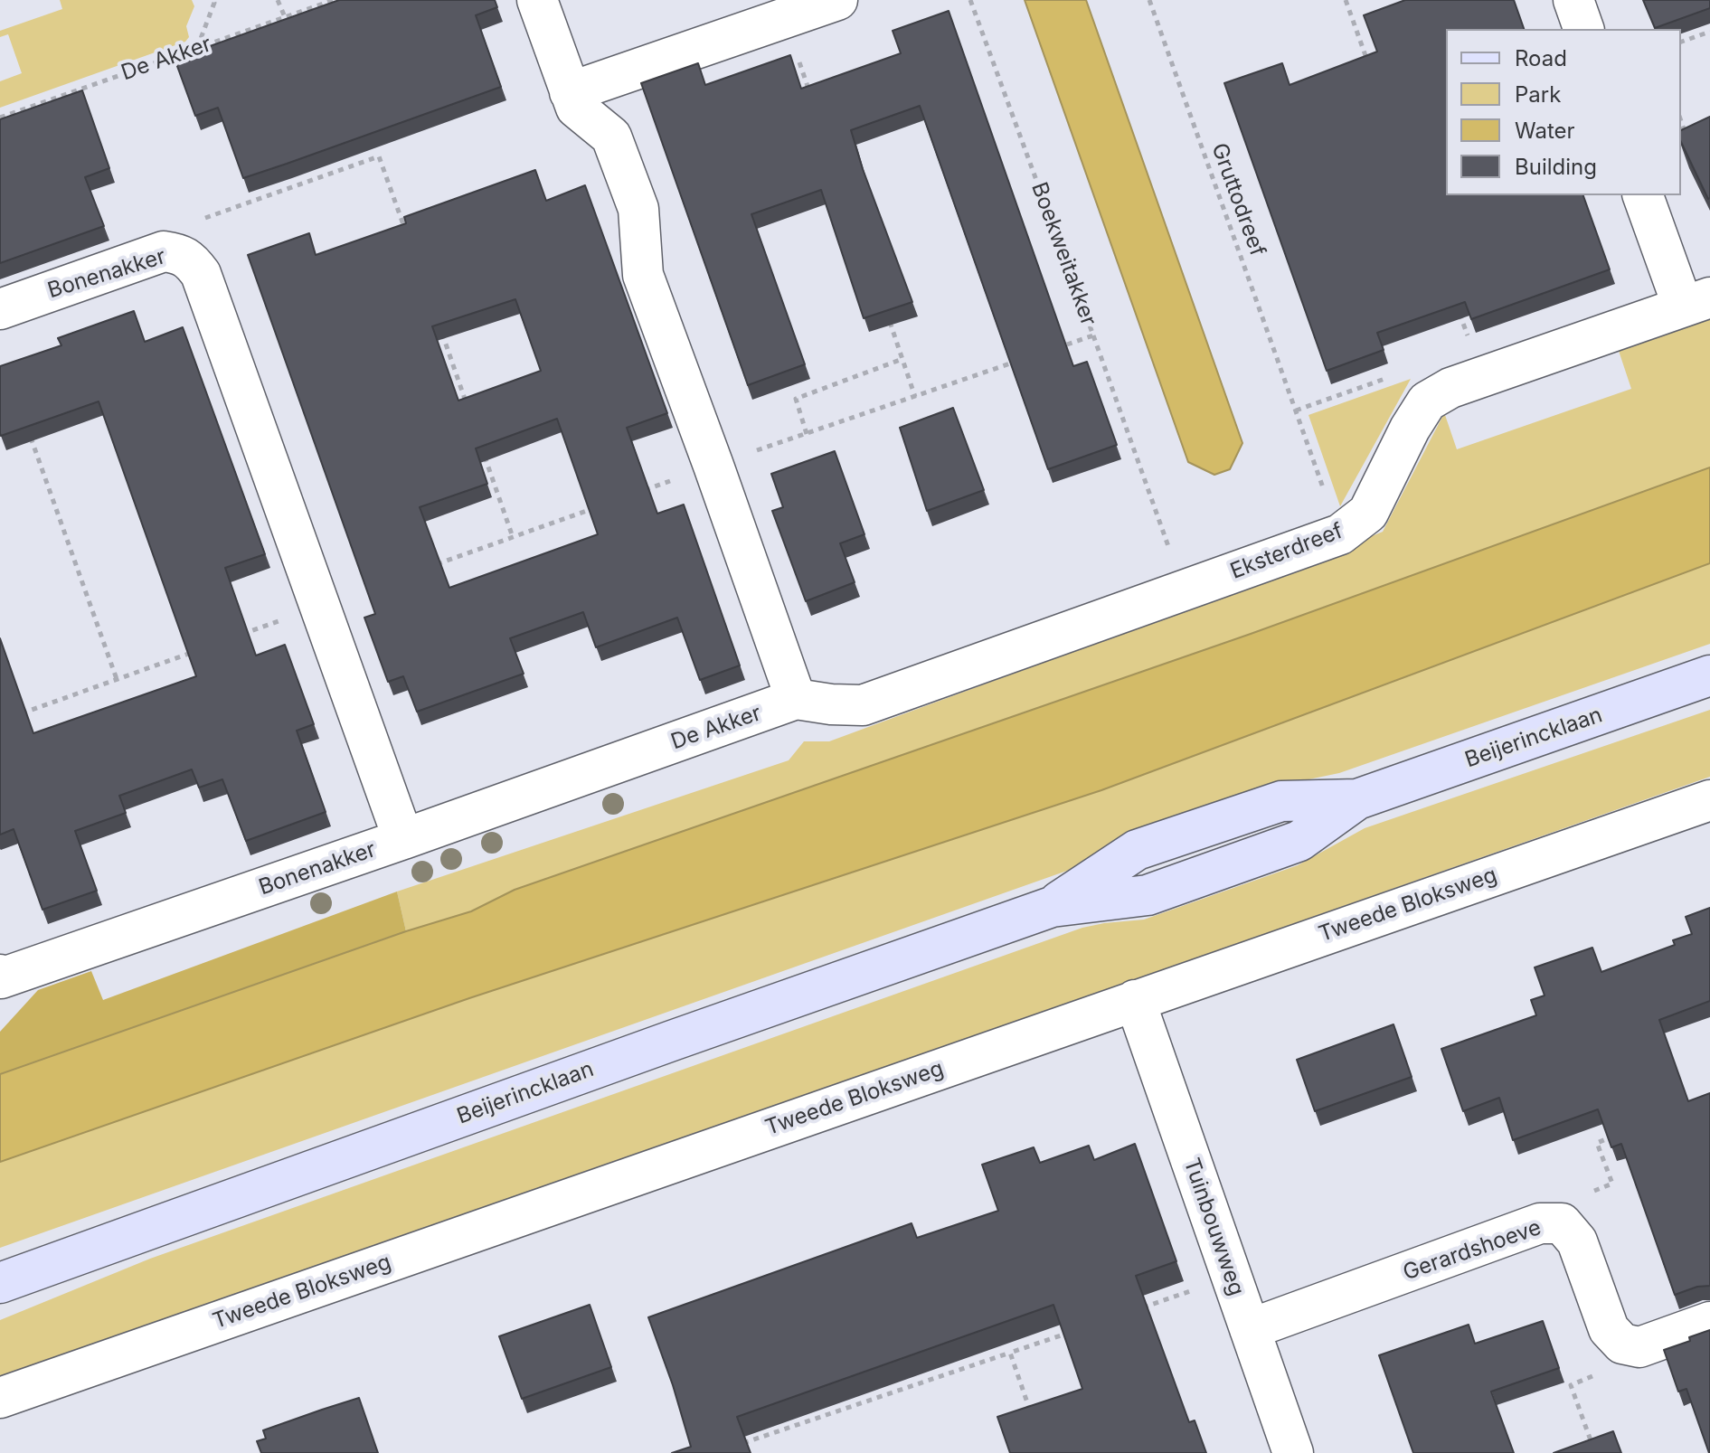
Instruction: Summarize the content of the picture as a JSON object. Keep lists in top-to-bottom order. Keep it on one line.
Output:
{"streets":{"main road":["Beijerincklaan"],"street":["De Akker","Bonenakker","Eksterdreef","Tweede Bloksweg","Tuinbouwweg","Gerardshoeve"],"path":["Gruttodreef","Boekweitakker"]},"crossings":[["De Akker","Bonenakker"],["De Akker","Eksterdreef"],["Gruttodreef","Eksterdreef"],["Tweede Bloksweg","Tuinbouwweg"],["Tuinbouwweg","Gerardshoeve"]],"legend":["Road","Park","Water","Building"]}
